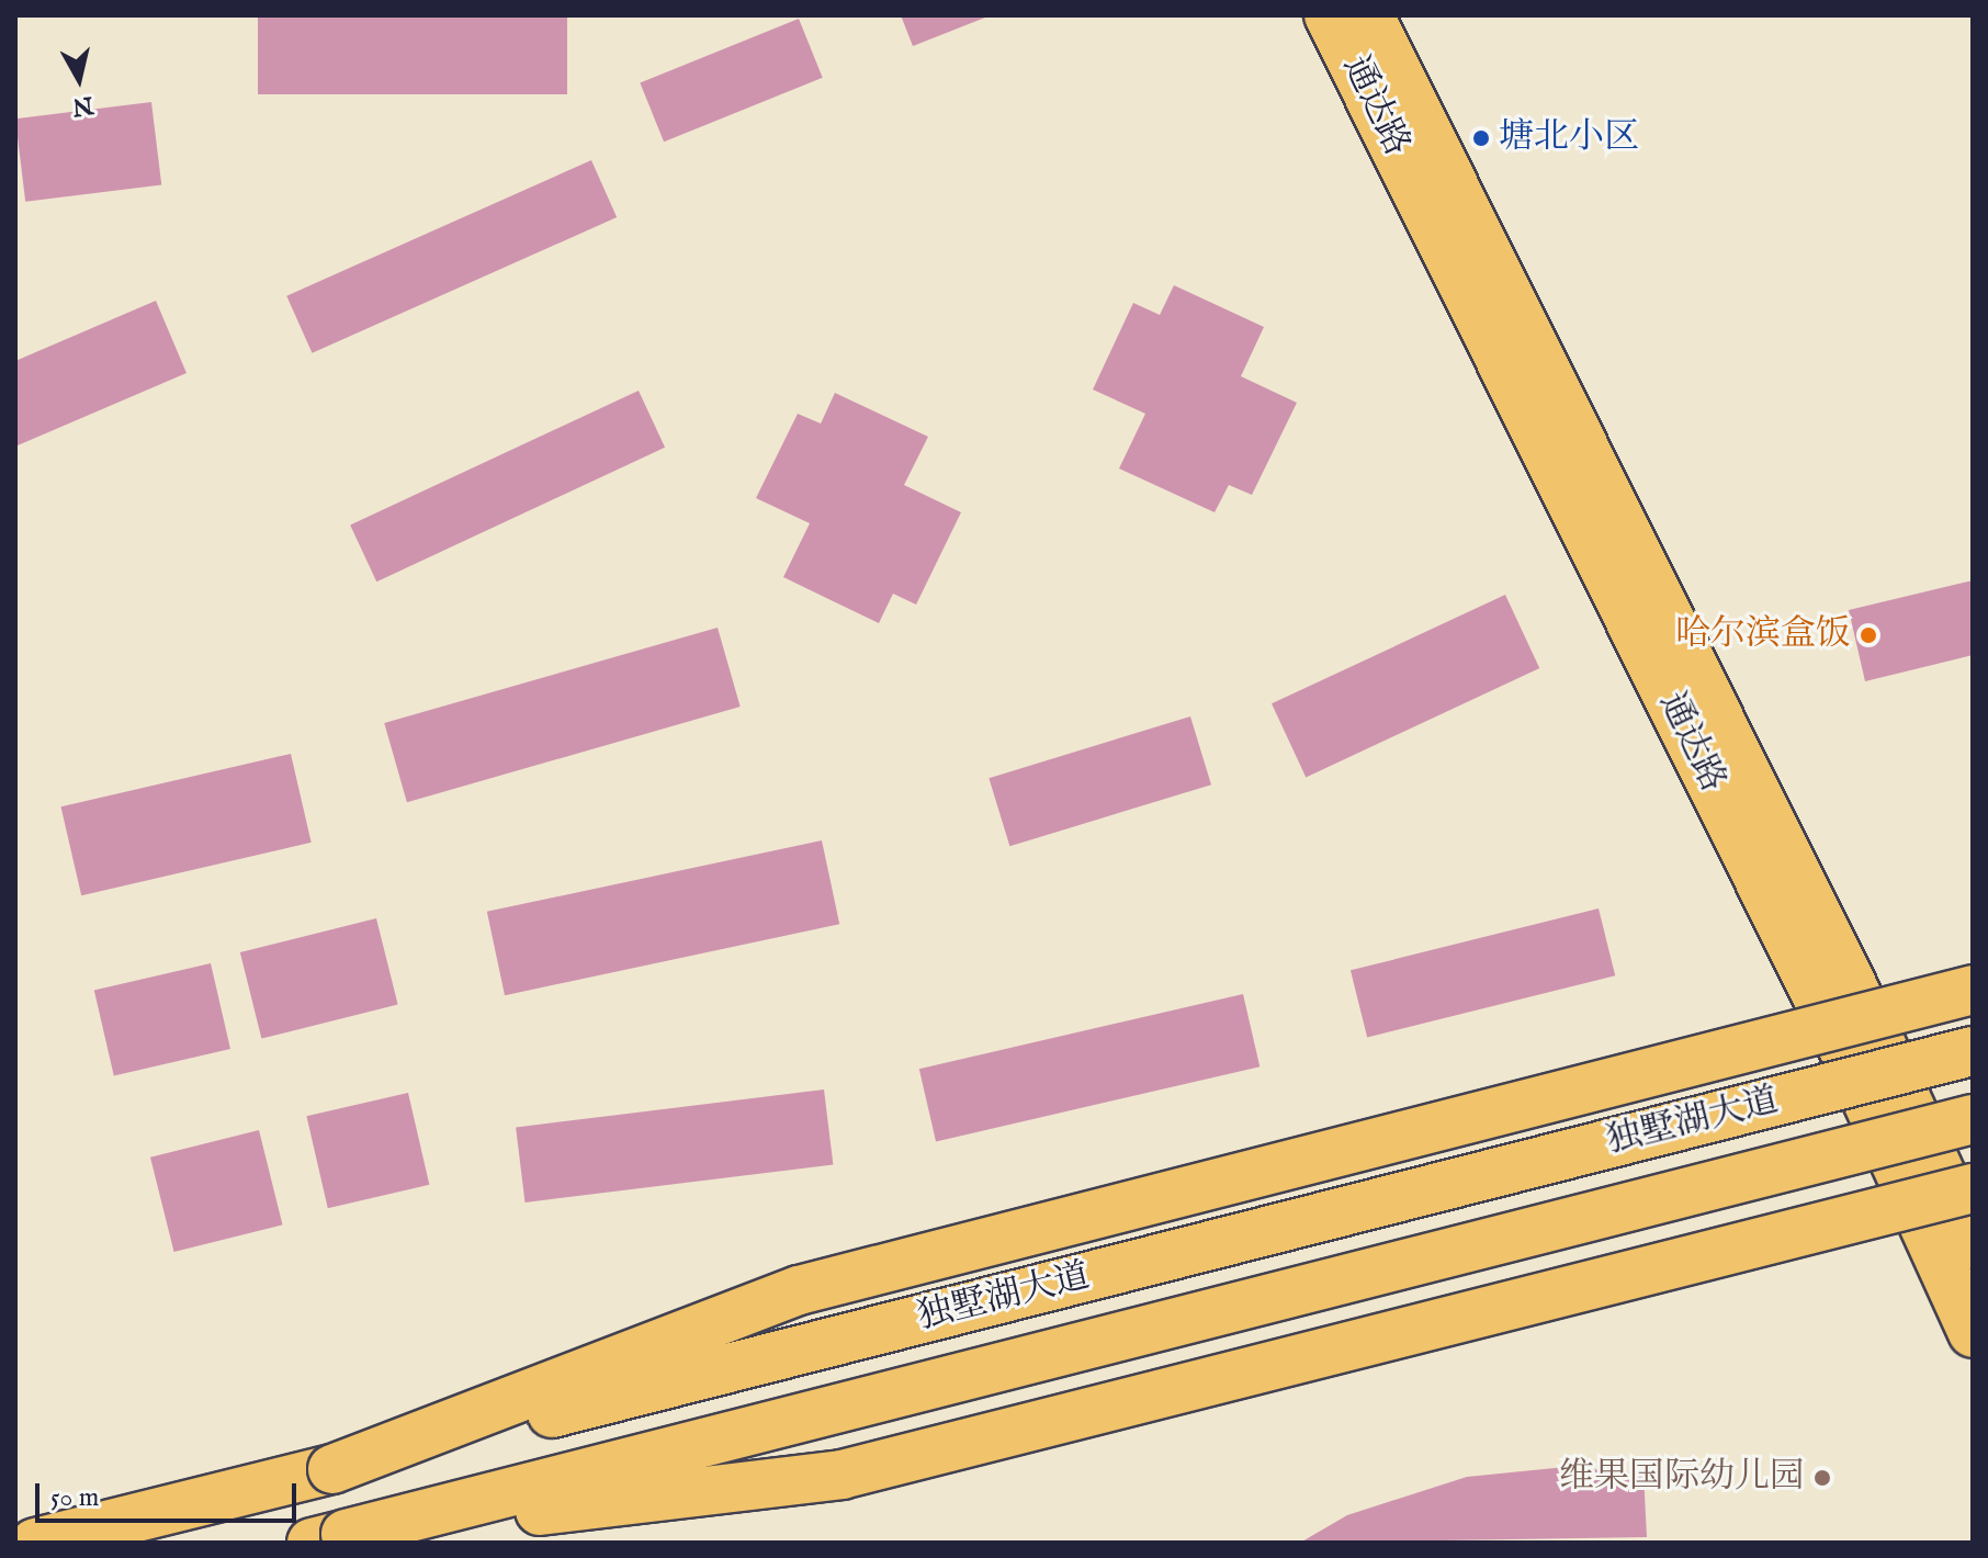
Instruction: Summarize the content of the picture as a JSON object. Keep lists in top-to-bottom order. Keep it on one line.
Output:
{"streets":{"main road":["通达路","独墅湖大道"]},"places":["塘北小区","哈尔滨盒饭","维果国际幼儿园"],"scale_bar":"50 m","north":"bottom"}
